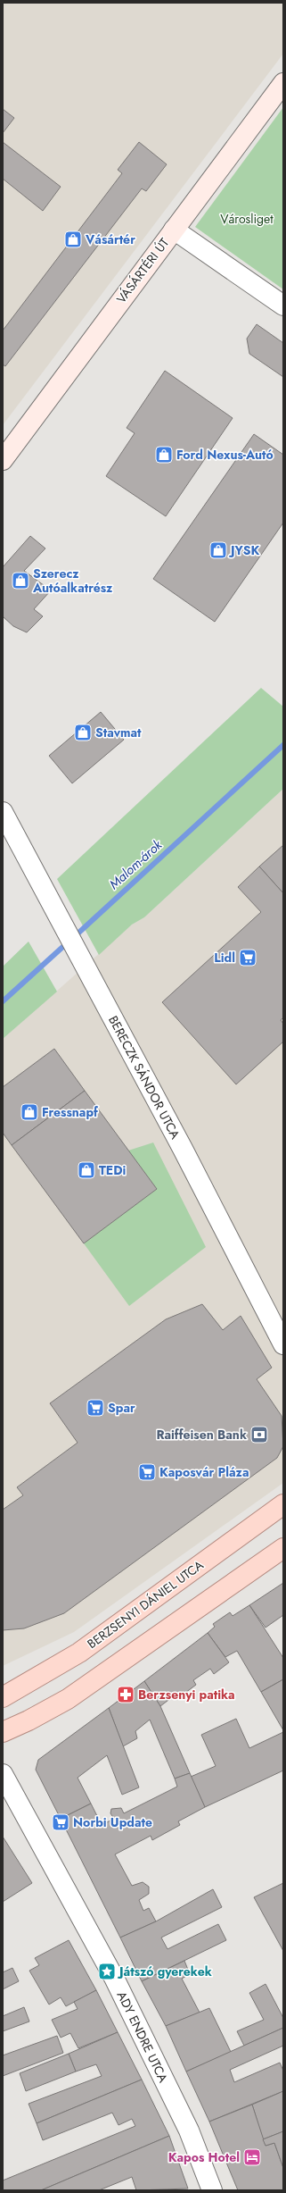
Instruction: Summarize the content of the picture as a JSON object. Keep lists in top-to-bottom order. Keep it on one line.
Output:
{"streets":{"main road":["BERZSENYI DÁNIEL UTCA"],"street":["VÁSÁRTÉRI ÚT","BERECZK SÁNDOR UTCA","ADY ENDRE UTCA"]},"water":["Malom-árok"],"parks":["Városliget"],"places":{"shop":["Vásártér","Ford Nexus-Autó","JYSK","Szerecz Autóalkatrész","Stavmat","Fressnapf","TEDi"],"supermarket":["Lidl","Spar","Kaposvár Pláza","Norbi Update"],"bank":["Raiffeisen Bank"],"pharmacy":["Berzsenyi patika"],"place":["Játszó gyerekek"],"hotel":["Kapos Hotel"]}}
